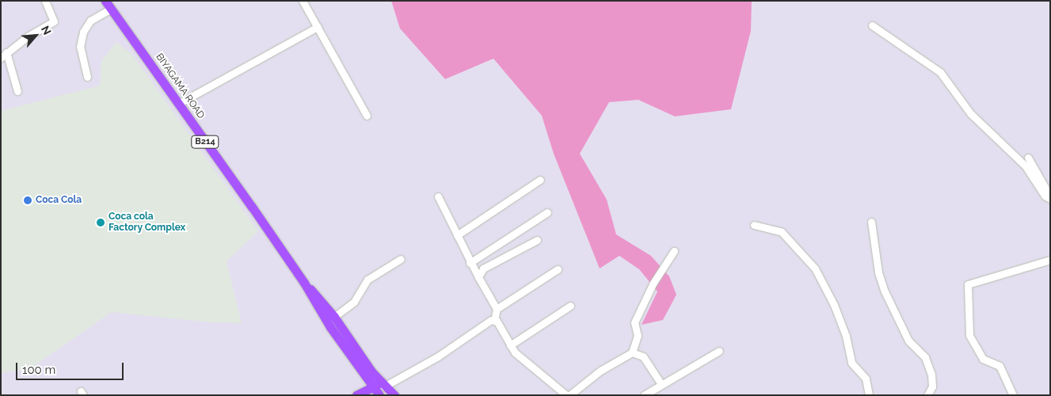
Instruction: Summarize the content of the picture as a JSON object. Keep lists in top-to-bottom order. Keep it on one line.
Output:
{"streets":{"main road":["BIYAGAMA ROAD","B214"]},"crossings":[["BIYAGAMA ROAD","B214"]],"places":["Coca Cola","Coca cola Factory Complex"],"scale_bar":"100 m","north":"top right"}
